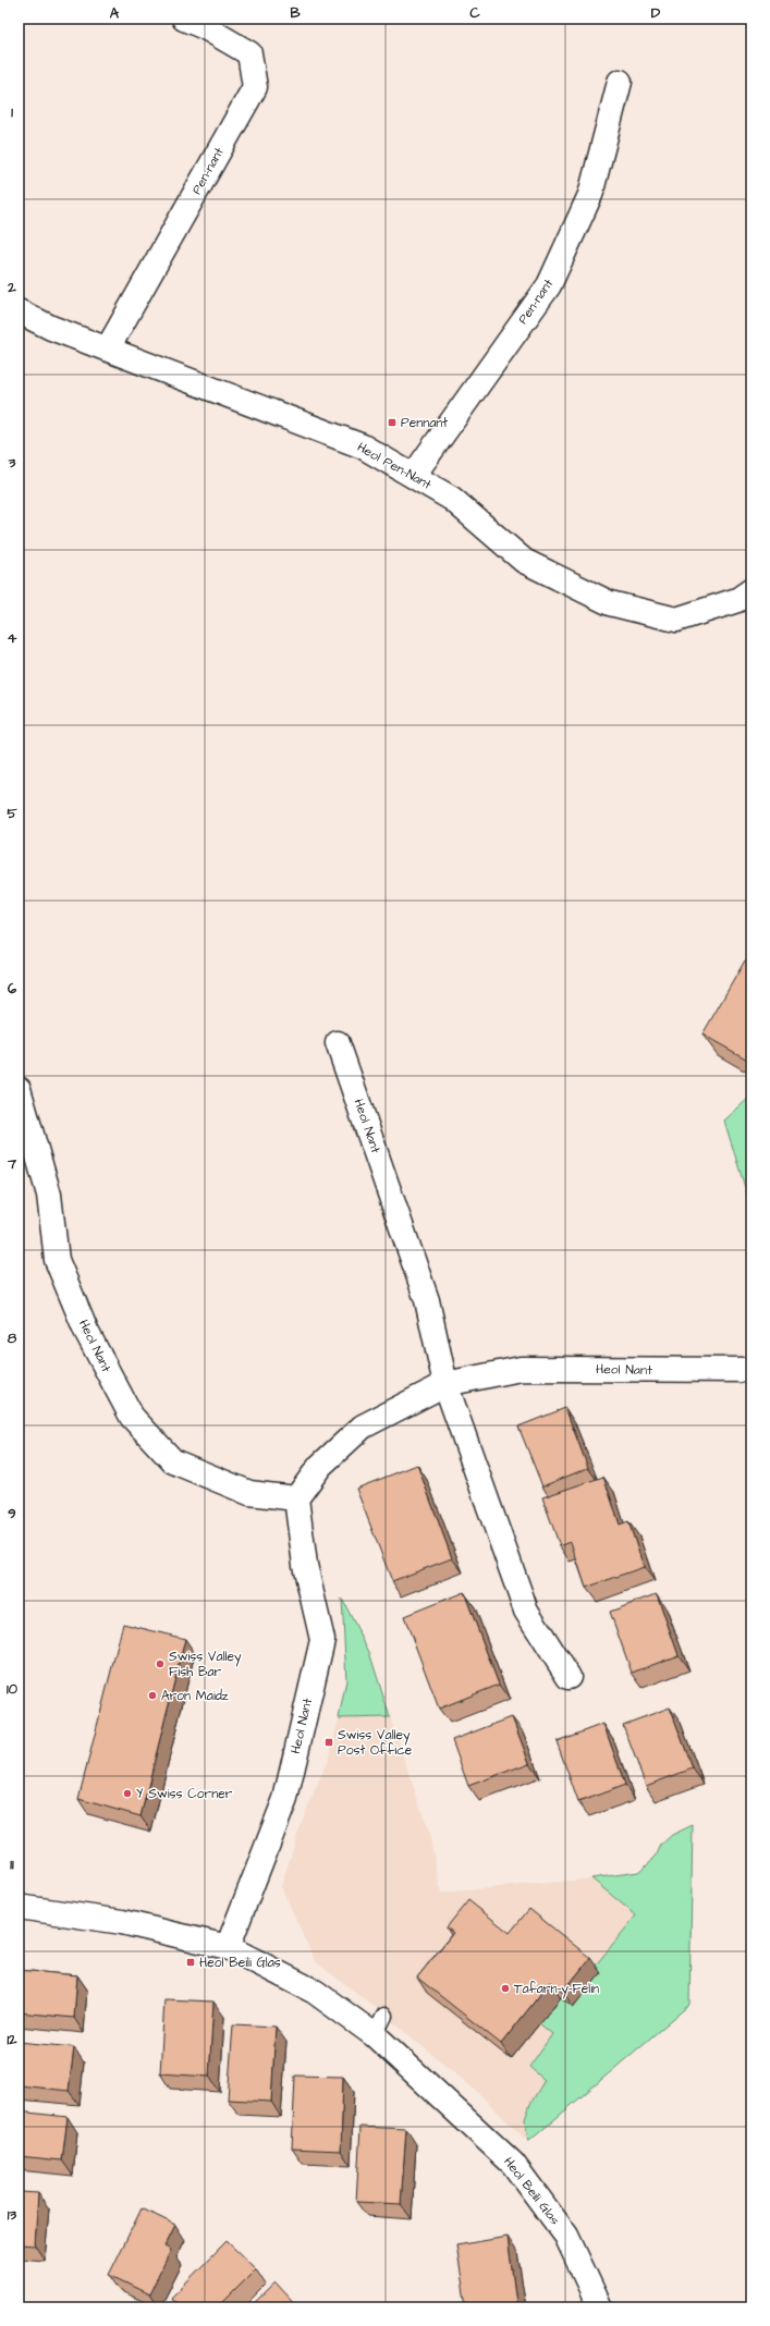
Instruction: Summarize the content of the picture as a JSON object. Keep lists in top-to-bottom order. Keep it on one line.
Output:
{"streets":{"street":["Pen-nant","Heol Pen-Nant","Heol Nant","Heol Beili Glas"]},"crossings":[["Pen-nant","Heol Pen-Nant"],["Heol Nant","Heol Beili Glas"]],"places":{"transit":["Pennant","Swiss Valley Post Office","Heol Beili Glas"],"other":["Swiss Valley Fish Bar","Aron Maidz","Y Swiss Corner","Tafarn-y-Felin"]},"grid":{"columns":["A","B","C","D"],"rows":["1","2","3","4","5","6","7","8","9","10","11","12","13"]}}
